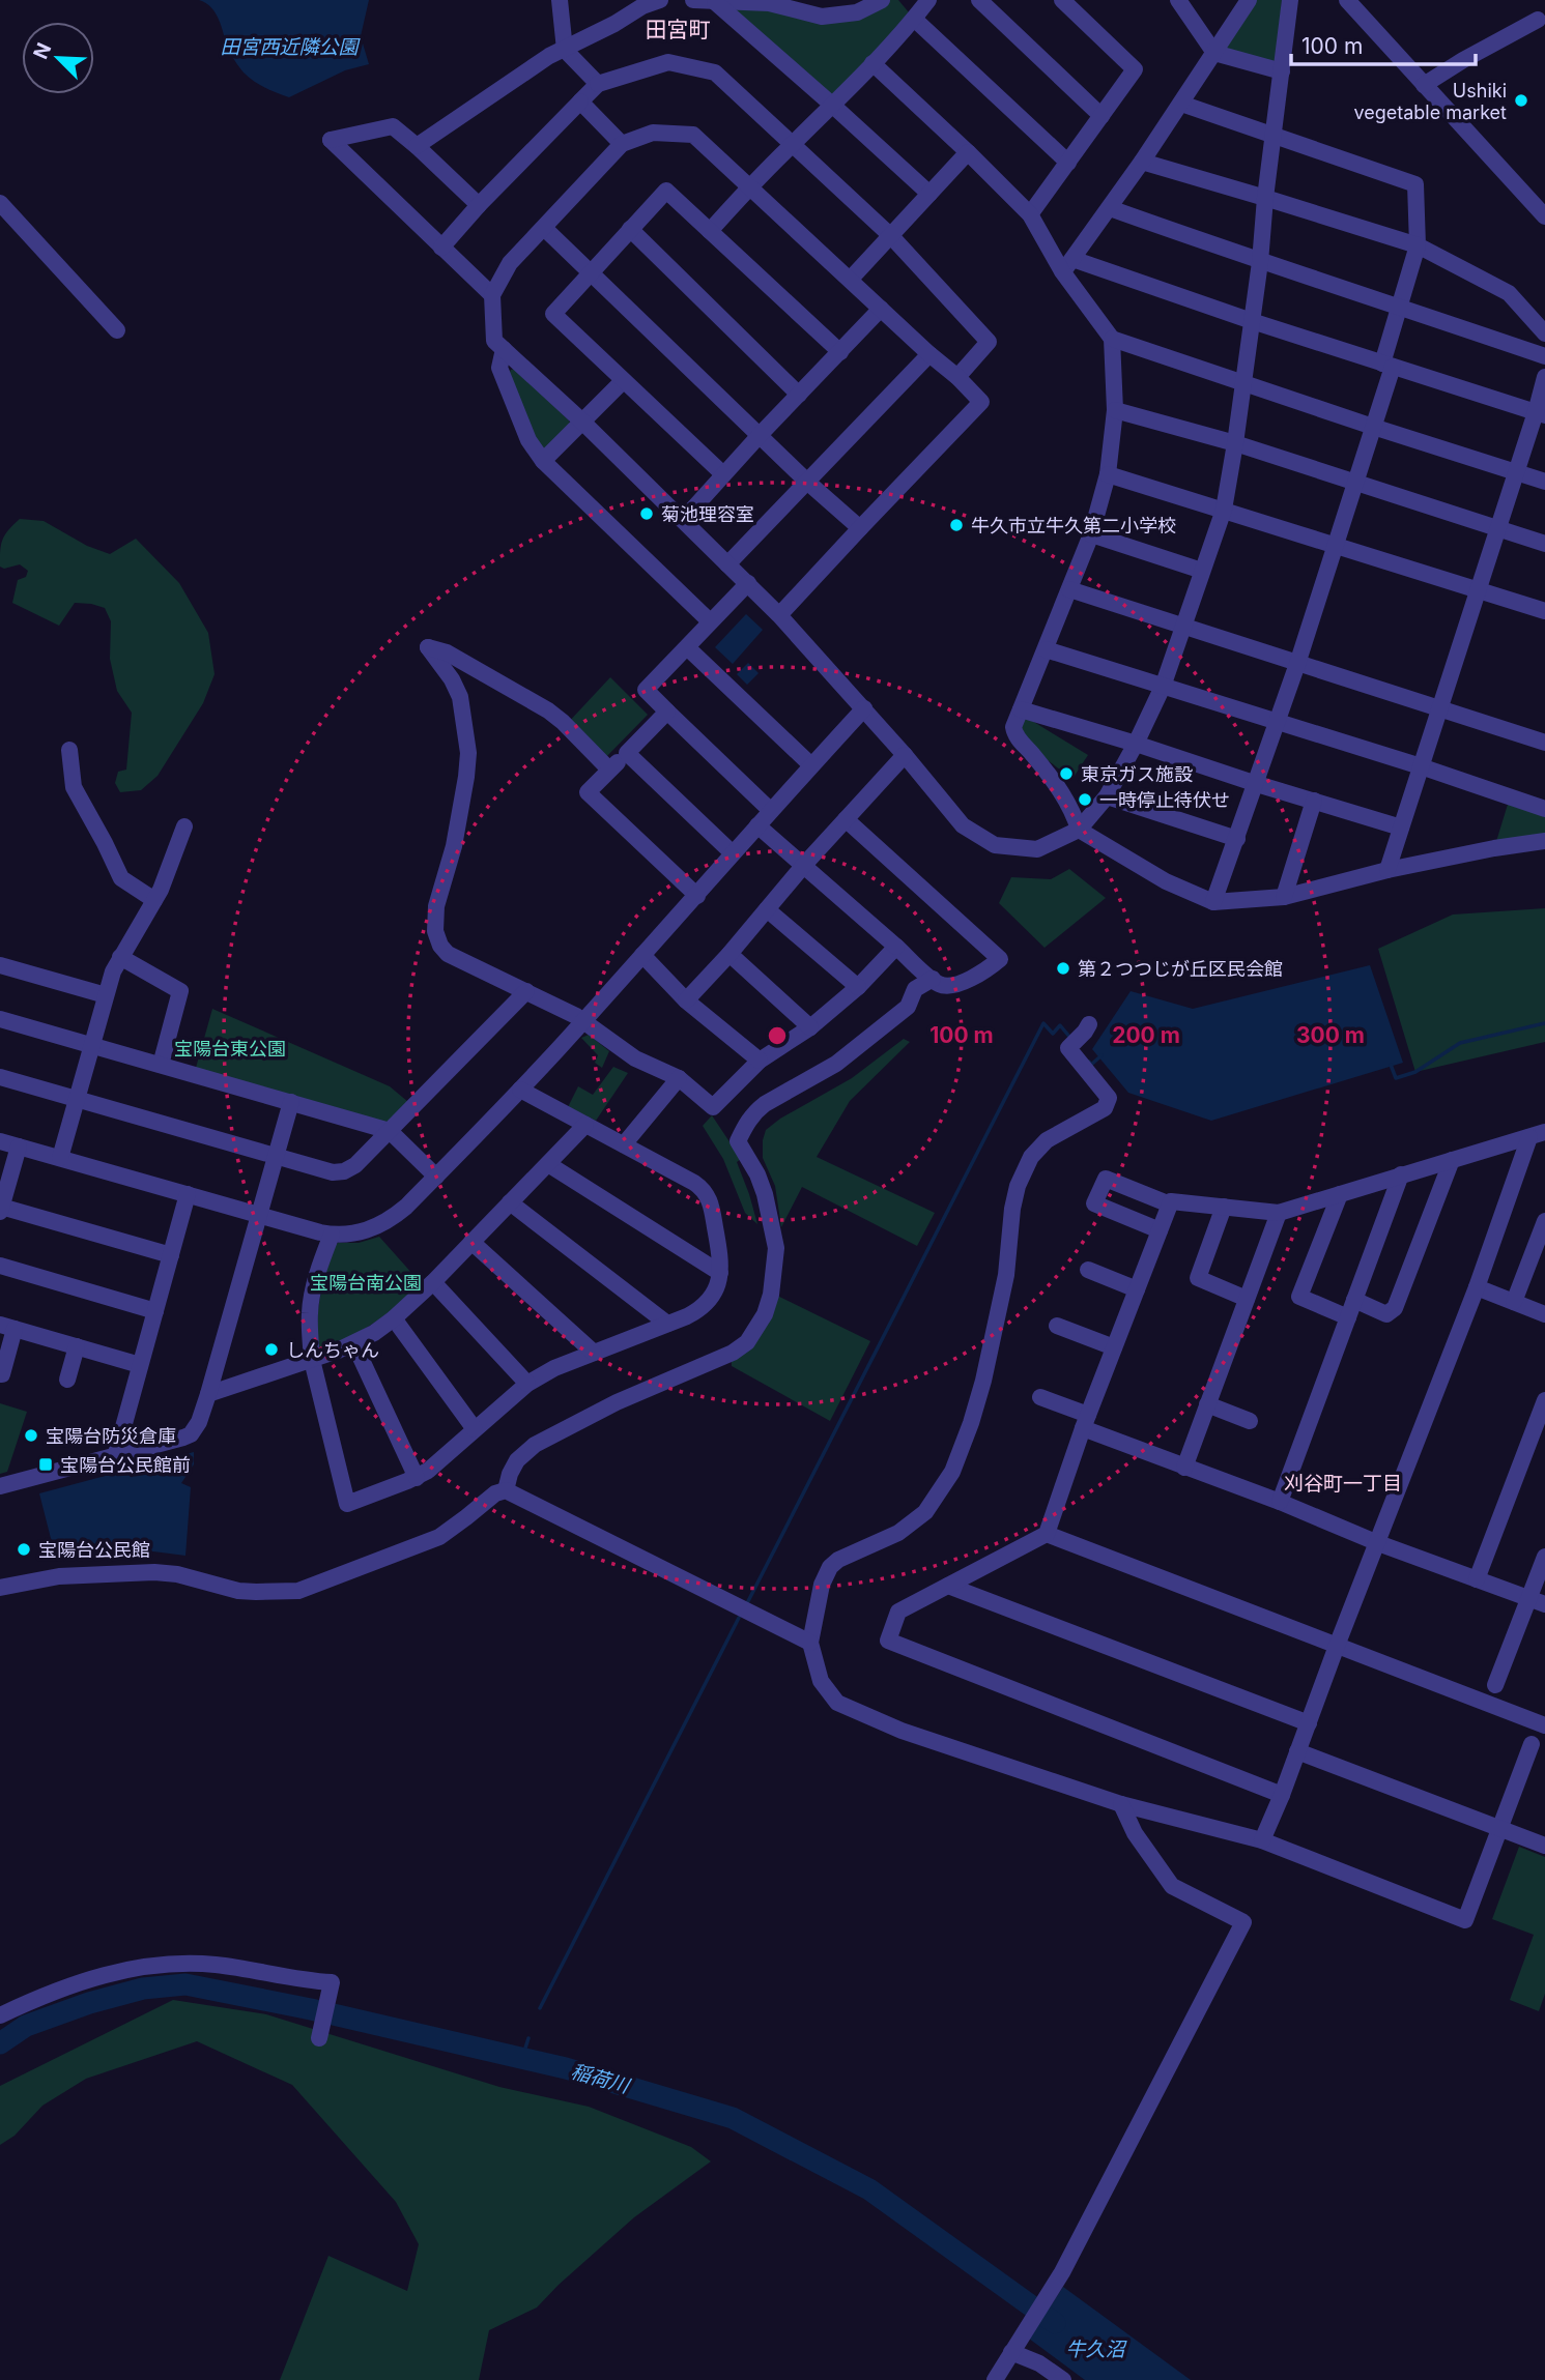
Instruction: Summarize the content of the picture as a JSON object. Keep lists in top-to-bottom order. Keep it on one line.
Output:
{"districts":["田宮町","刈谷町一丁目"],"water":["田宮西近隣公園","稲荷川","牛久沼"],"parks":["宝陽台東公園","宝陽台南公園"],"places":{"other":["Ushiki vegetable market","菊池理容室","牛久市立牛久第二小学校","東京ガス施設","一時停止待伏せ","第２つつじが丘区民会館","しんちゃん","宝陽台防災倉庫","宝陽台公民館"],"transit":["宝陽台公民館前"]},"scale_bar":"100 m","north":"top left","rings":["100 m","200 m","300 m"]}
